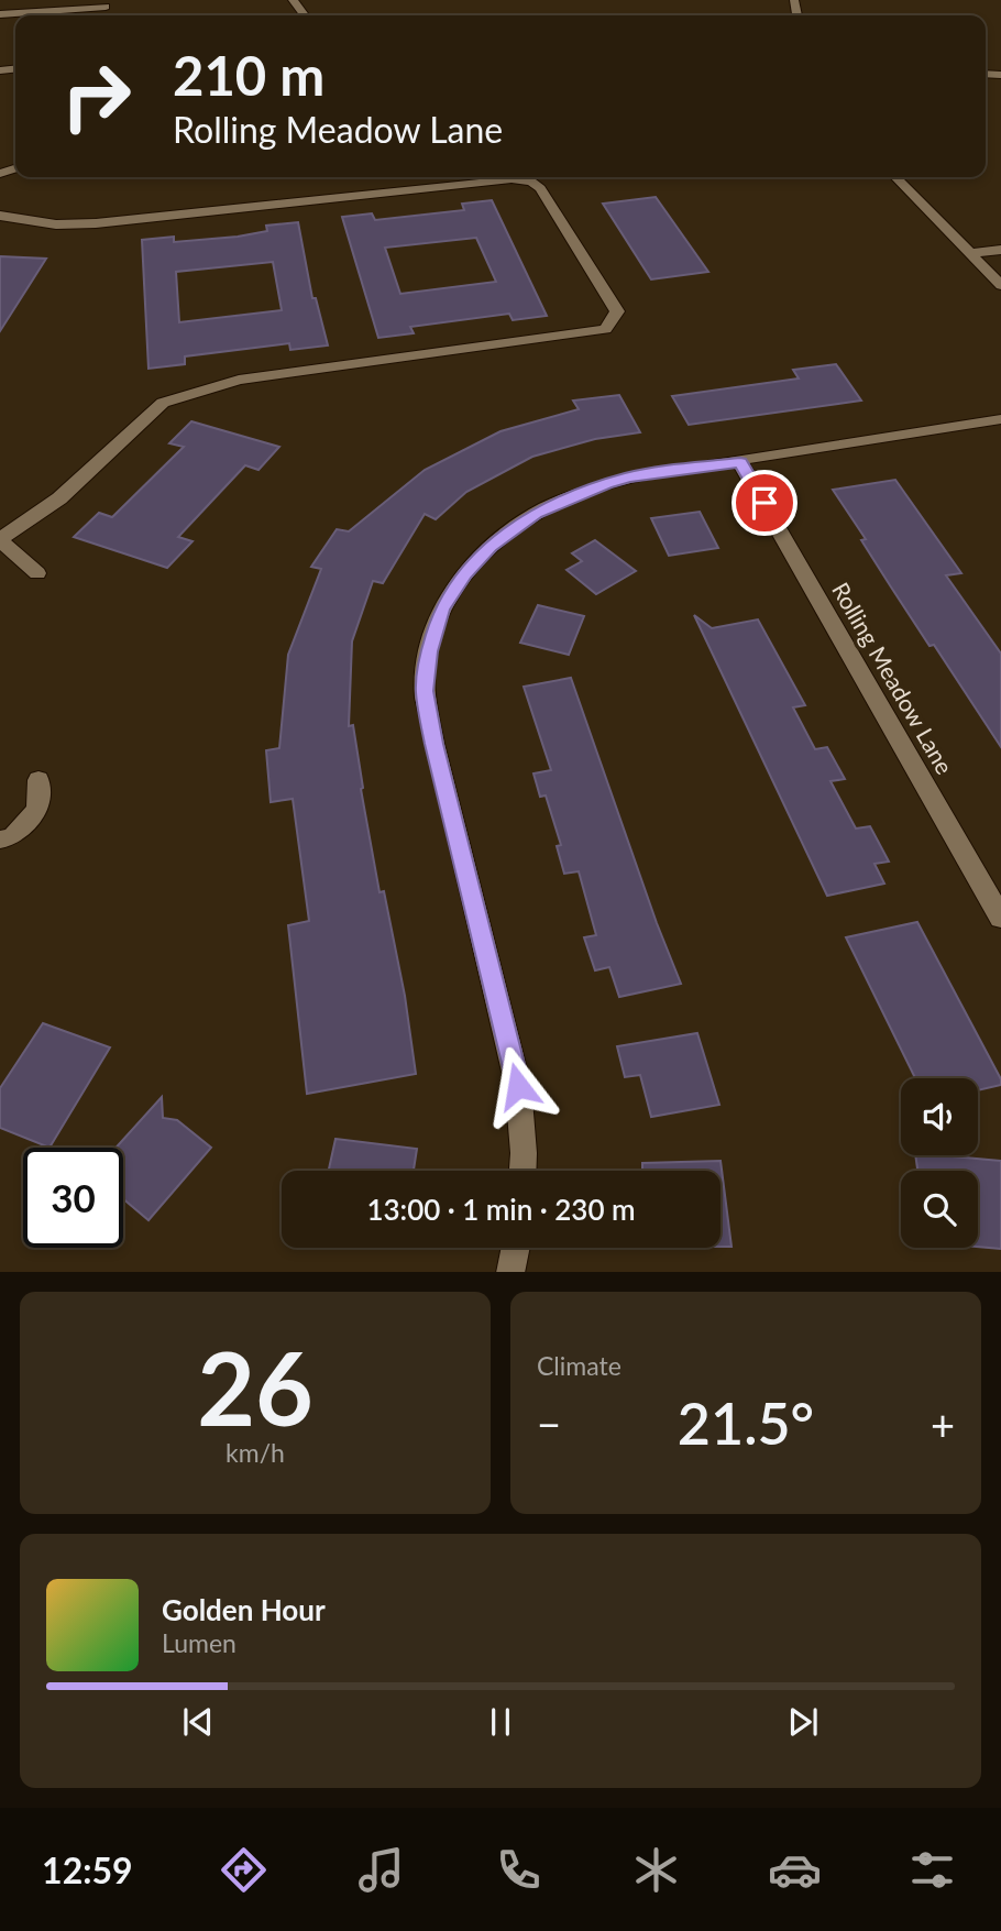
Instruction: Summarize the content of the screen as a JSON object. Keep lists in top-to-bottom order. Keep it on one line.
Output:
{"streets":{"street":["Rolling Meadow Lane"]},"page":{"turn":["210 m","Rolling Meadow Lane"],"limit":"30","trip":"13:00 · 1 min · 230 m","tile":[["26","km/h"],"Climate"],"heat":["−","21.5°","+"],"song":["Golden Hour","Lumen"],"tabs":"12:59"}}
